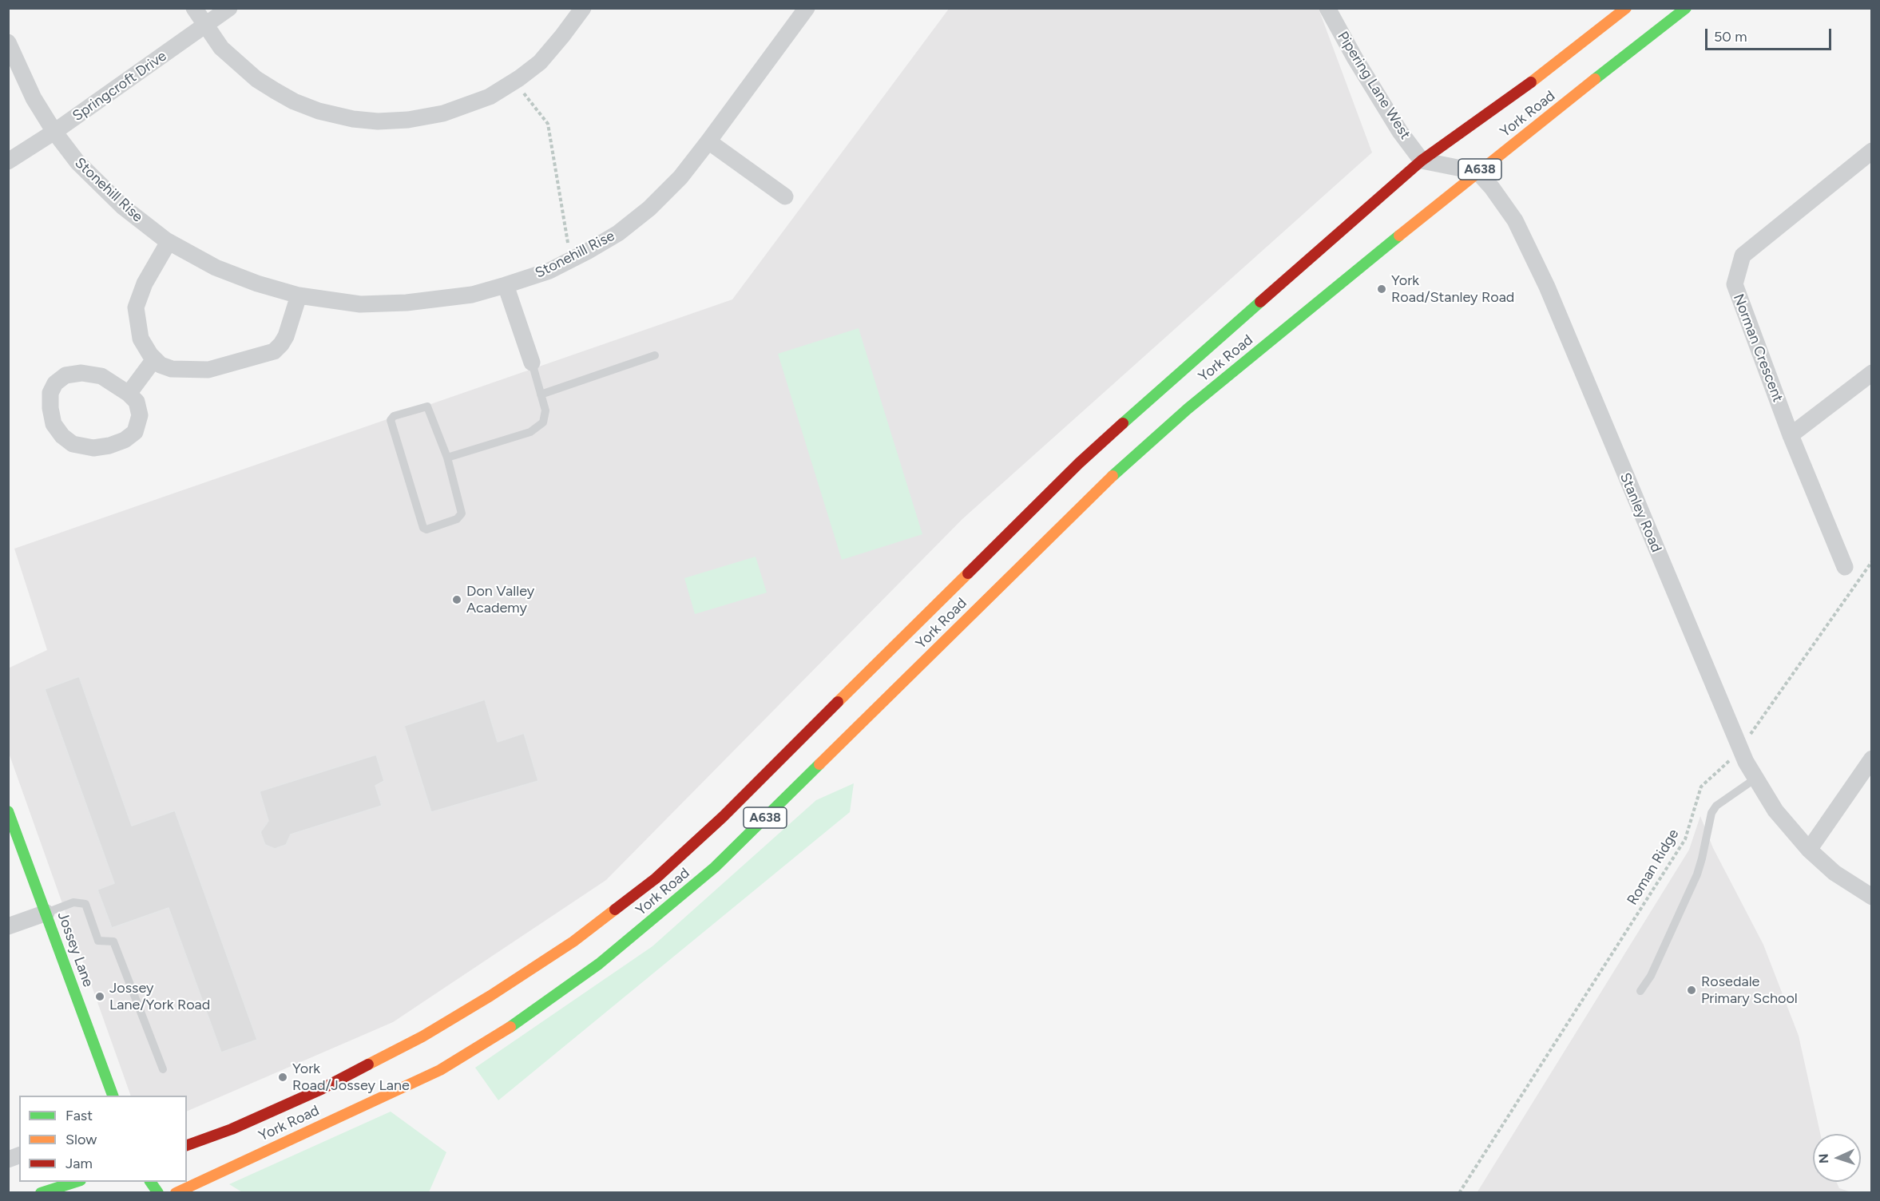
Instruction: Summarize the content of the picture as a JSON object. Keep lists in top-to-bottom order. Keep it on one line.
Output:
{"streets":{"main road":["York Road","A638","Jossey Lane"],"street":["Pipering Lane West","Springcroft Drive","Stonehill Rise","Norman Crescent","Stanley Road"],"path":["Roman Ridge"]},"crossings":[["Pipering Lane West","York Road"],["Springcroft Drive","Stonehill Rise"],["York Road","Stanley Road"],["Stanley Road","Roman Ridge"]],"places":["York Road/Stanley Road","Don Valley Academy","Rosedale Primary School","Jossey Lane/York Road","York Road/Jossey Lane"],"legend":["Fast","Slow","Jam"],"scale_bar":"50 m","north":"left"}
